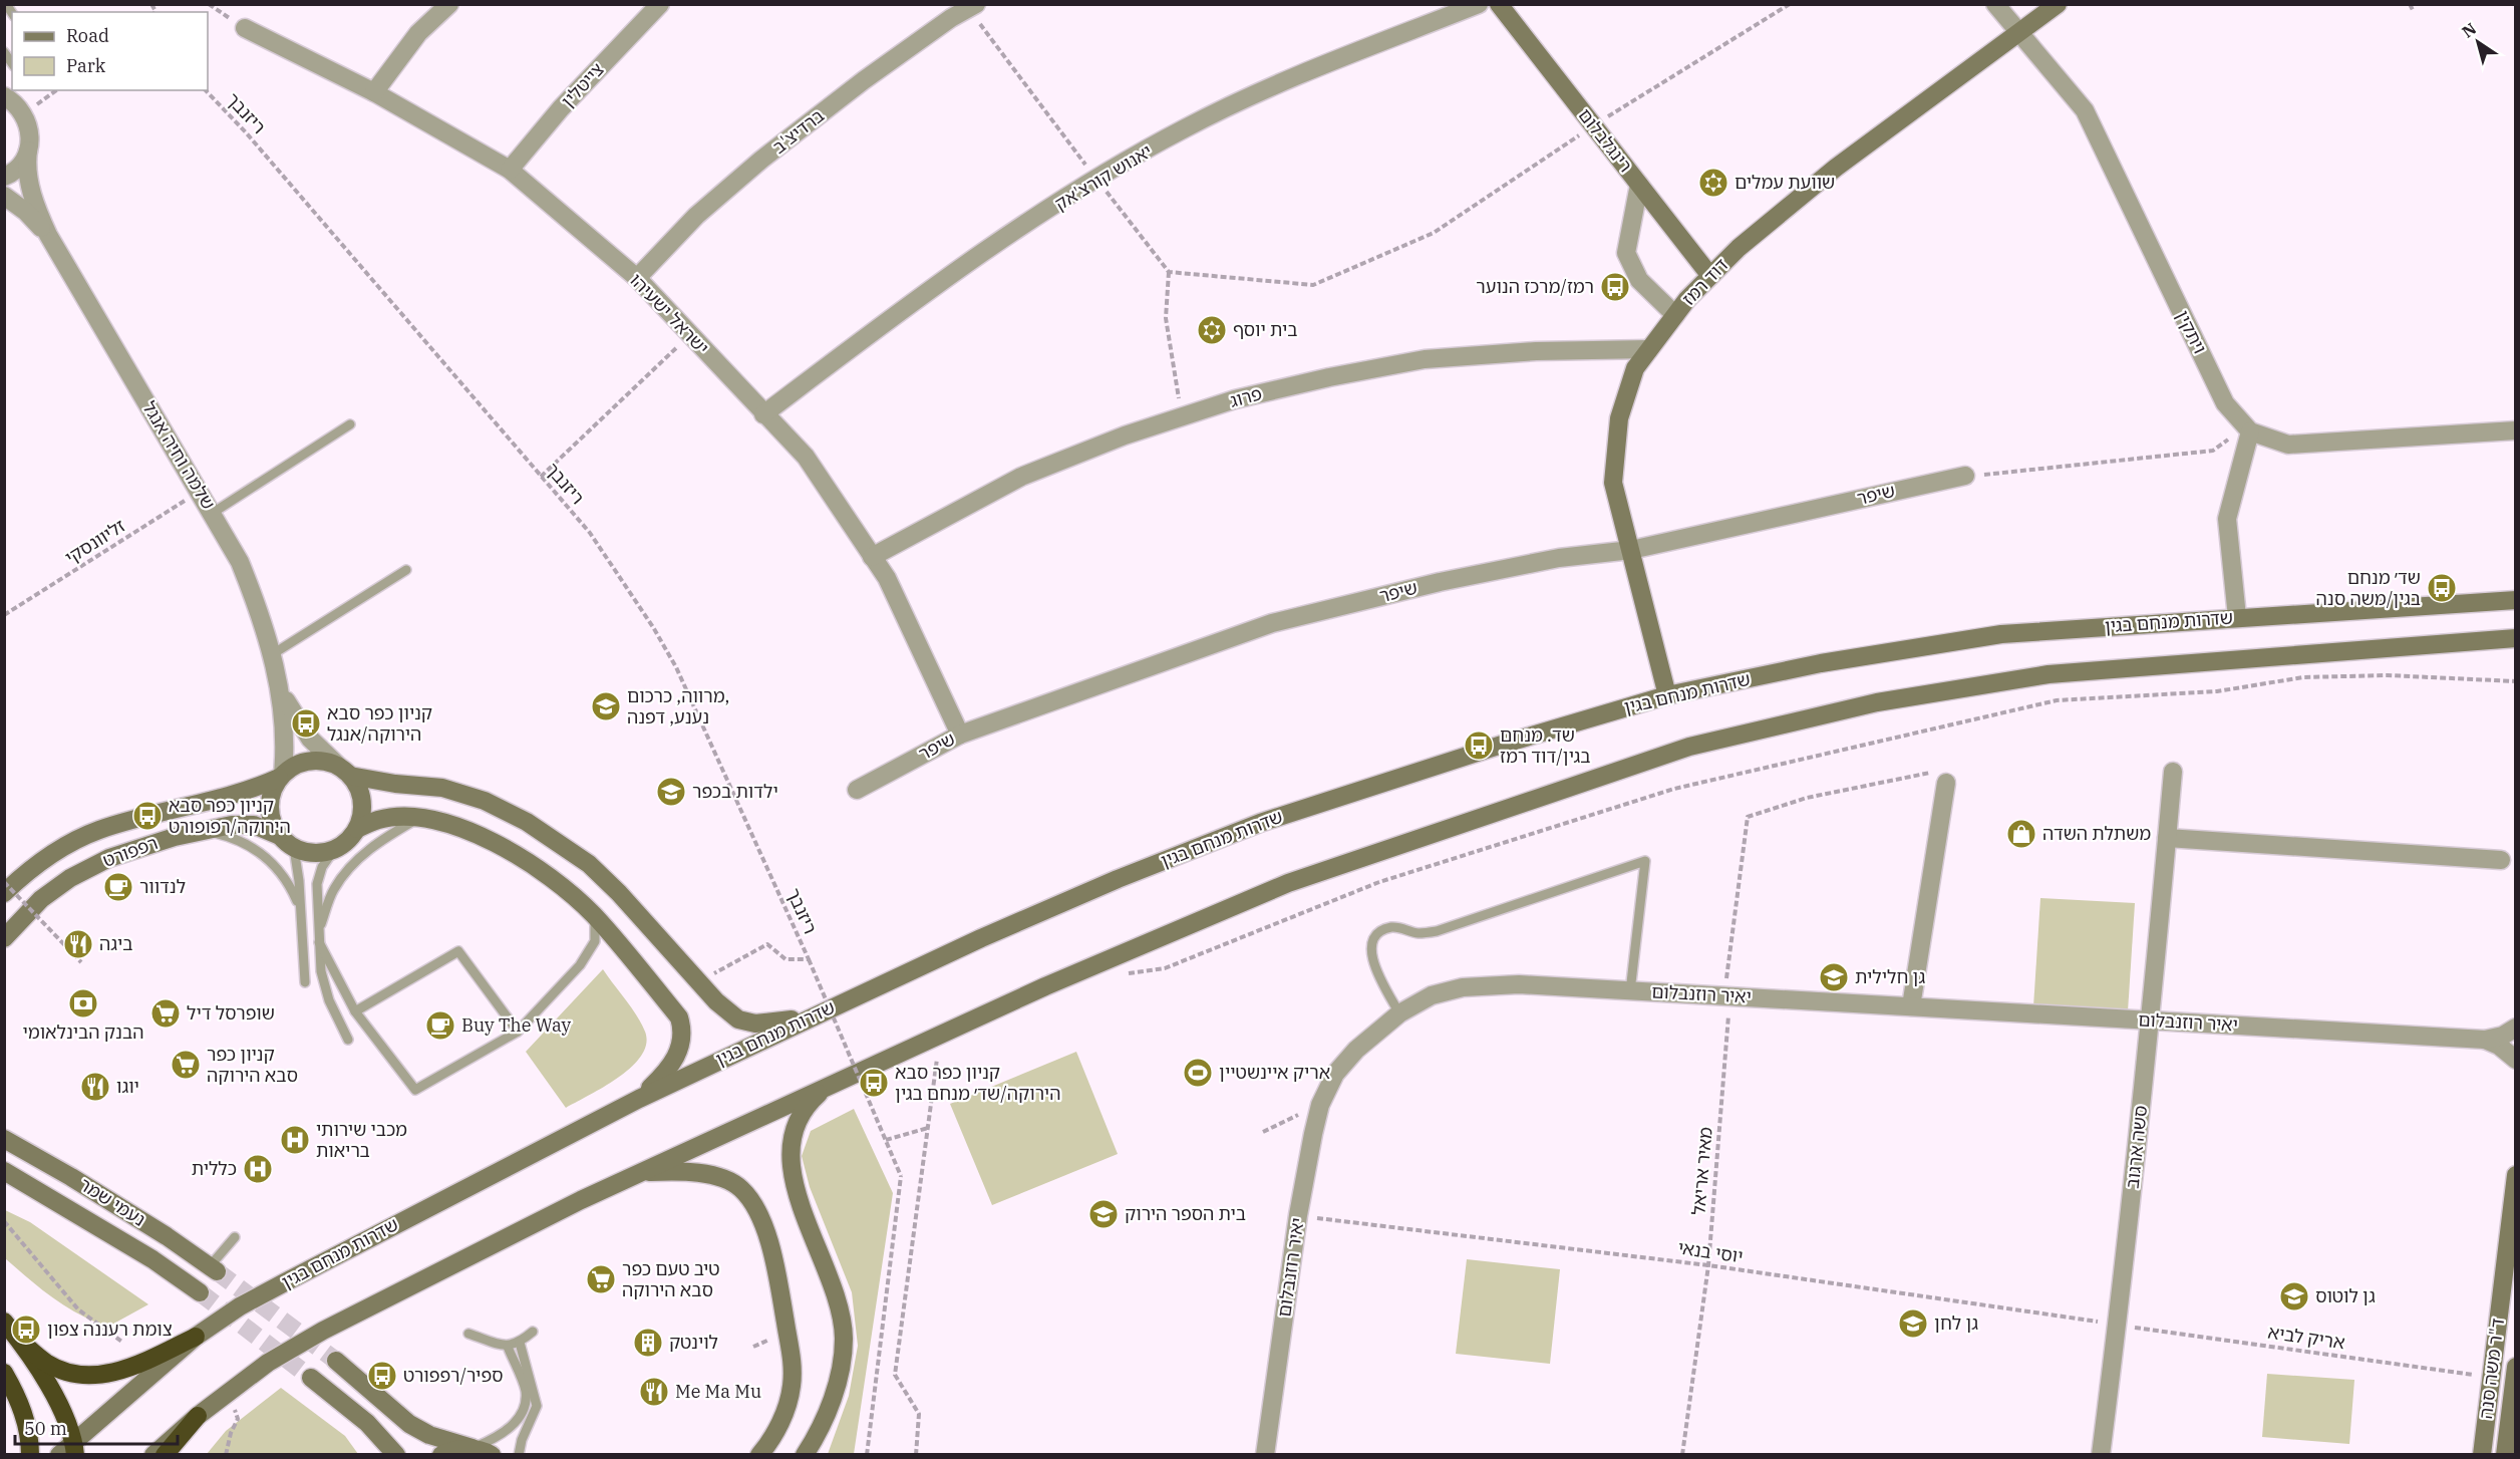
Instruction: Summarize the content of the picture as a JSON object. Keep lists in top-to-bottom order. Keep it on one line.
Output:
{"streets":{"main road":["רינגלבלום","דוד רמז","שדרות מנחם בגין","רפפורט","נעמי שמר","ד\"ר משה סנה"],"street":["צייטלין","ברדיצ'ב","יאנוש קורצ'אק","ישראל ישעיהו","ויתקין","פרוג","שלמה וחיה אנגל","שיפר","יאיר רוזנבלום","סשה ארגוב"],"path":["ריזנבך","זליוונסקי","מאיר אריאל","יוסי בנאי","אריק לביא"]},"crossings":[["צייטלין","ישראל ישעיהו"],["ברדיצ'ב","ישראל ישעיהו"],["רינגלבלום","דוד רמז"],["יאנוש קורצ'אק","ישראל ישעיהו"],["דוד רמז","ויתקין"],["דוד רמז","פרוג"],["דוד רמז","שיפר"],["דוד רמז","שדרות מנחם בגין"],["ישראל ישעיהו","פרוג"],["ישראל ישעיהו","שיפר"],["שלמה וחיה אנגל","זליוונסקי"],["שלמה וחיה אנגל","רפפורט"],["יאיר רוזנבלום","סשה ארגוב"],["יאיר רוזנבלום","מאיר אריאל"],["יאיר רוזנבלום","יוסי בנאי"],["סשה ארגוב","יוסי בנאי"],["סשה ארגוב","אריק לביא"],["מאיר אריאל","יוסי בנאי"],["יוסי בנאי","אריק לביא"],["אריק לביא","ד\"ר משה סנה"]],"places":{"synagogue":["שוועת עמלים","בית יוסף"],"bus stop":["רמז/מרכז הנוער","שד׳ מנחם בגין/משה סנה","קניון כפר סבא הירוקה/אנגל","שד. מנחם בגין/דוד רמז","קניון כפר סבא הירוקה/רפופורט","קניון כפר סבא הירוקה/שד׳ מנחם בגין","צומת רעננה צפון","ספיר/רפפורט"],"school or university":["מרווה, כרכום, נענע, דפנה","ילדות בכפר","גן חלילית","בית הספר הירוק","גן לוטוס","גן לחן"],"shop":["משתלת השדה"],"cafe":["לנדוור","Buy The Way"],"restaurant":["ביגה","יוגו","Me Ma Mu"],"bank":["הבנק הבינלאומי"],"supermarket":["שופרסל דיל","קניון כפר סבא הירוקה","טיב טעם כפר סבא הירוקה"],"sports":["אריק איינשטיין"],"hospital":["מכבי שירותי בריאות","כללית"],"building":["לוינטק"]},"legend":["Road","Park"],"scale_bar":"50 m","north":"top left"}
